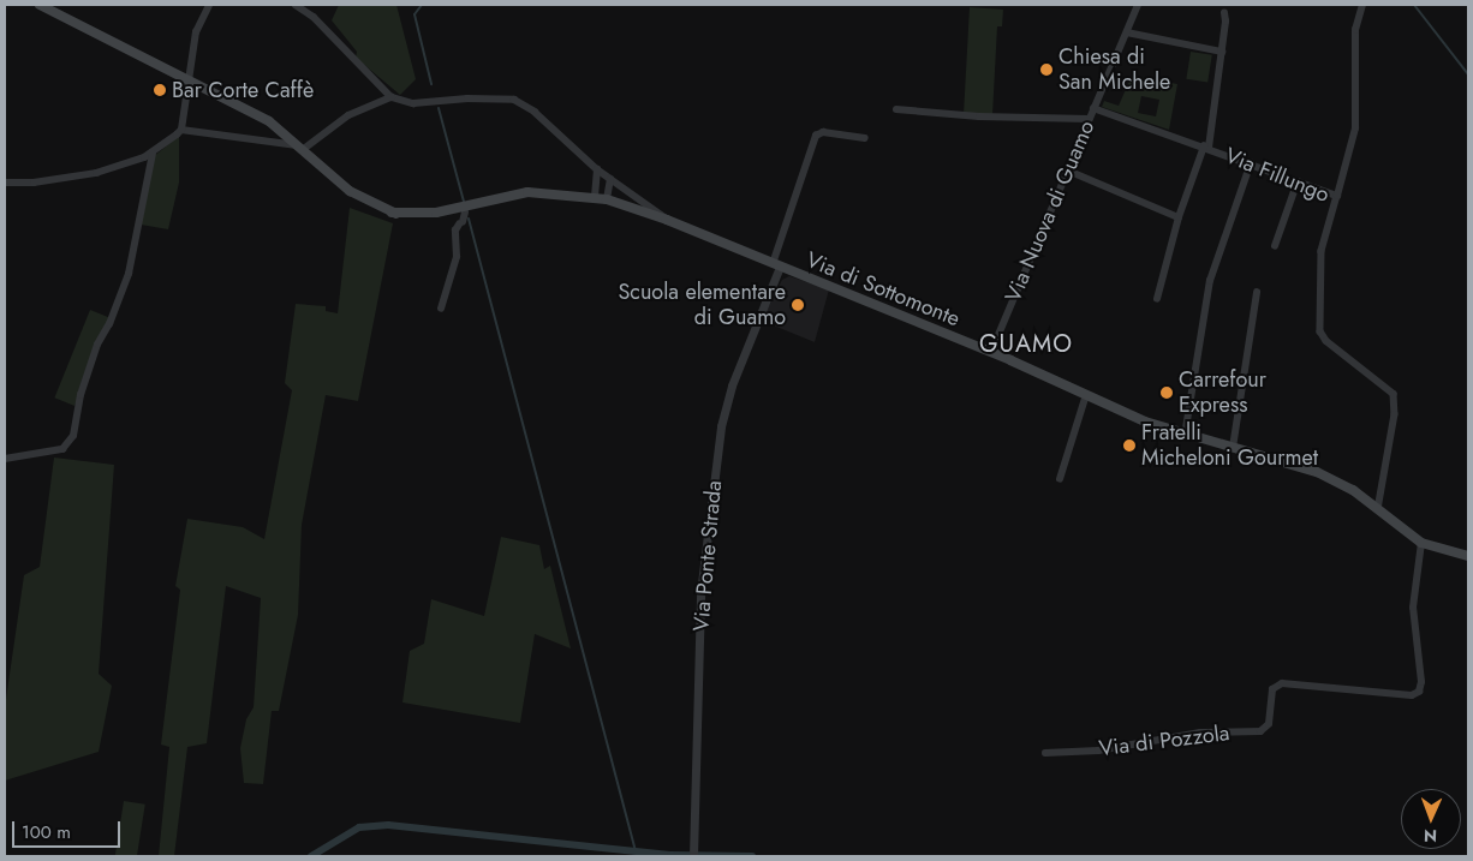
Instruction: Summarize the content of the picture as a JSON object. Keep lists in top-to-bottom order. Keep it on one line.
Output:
{"streets":{"main road":["Via di Sottomonte"],"street":["Via Fillungo","Via Nuova di Guamo","Via Ponte Strada","Via di Pozzola"]},"crossings":[["Via Fillungo","Via Nuova di Guamo"],["Via Fillungo","Via di Sottomonte"],["Via Nuova di Guamo","Via di Sottomonte"],["Via di Sottomonte","Via Ponte Strada"],["Via di Sottomonte","Via di Pozzola"]],"districts":["GUAMO"],"places":["Chiesa di San Michele","Bar Corte Caffè","Scuola elementare di Guamo","Carrefour Express","Fratelli Micheloni Gourmet"],"scale_bar":"100 m","north":"bottom"}
